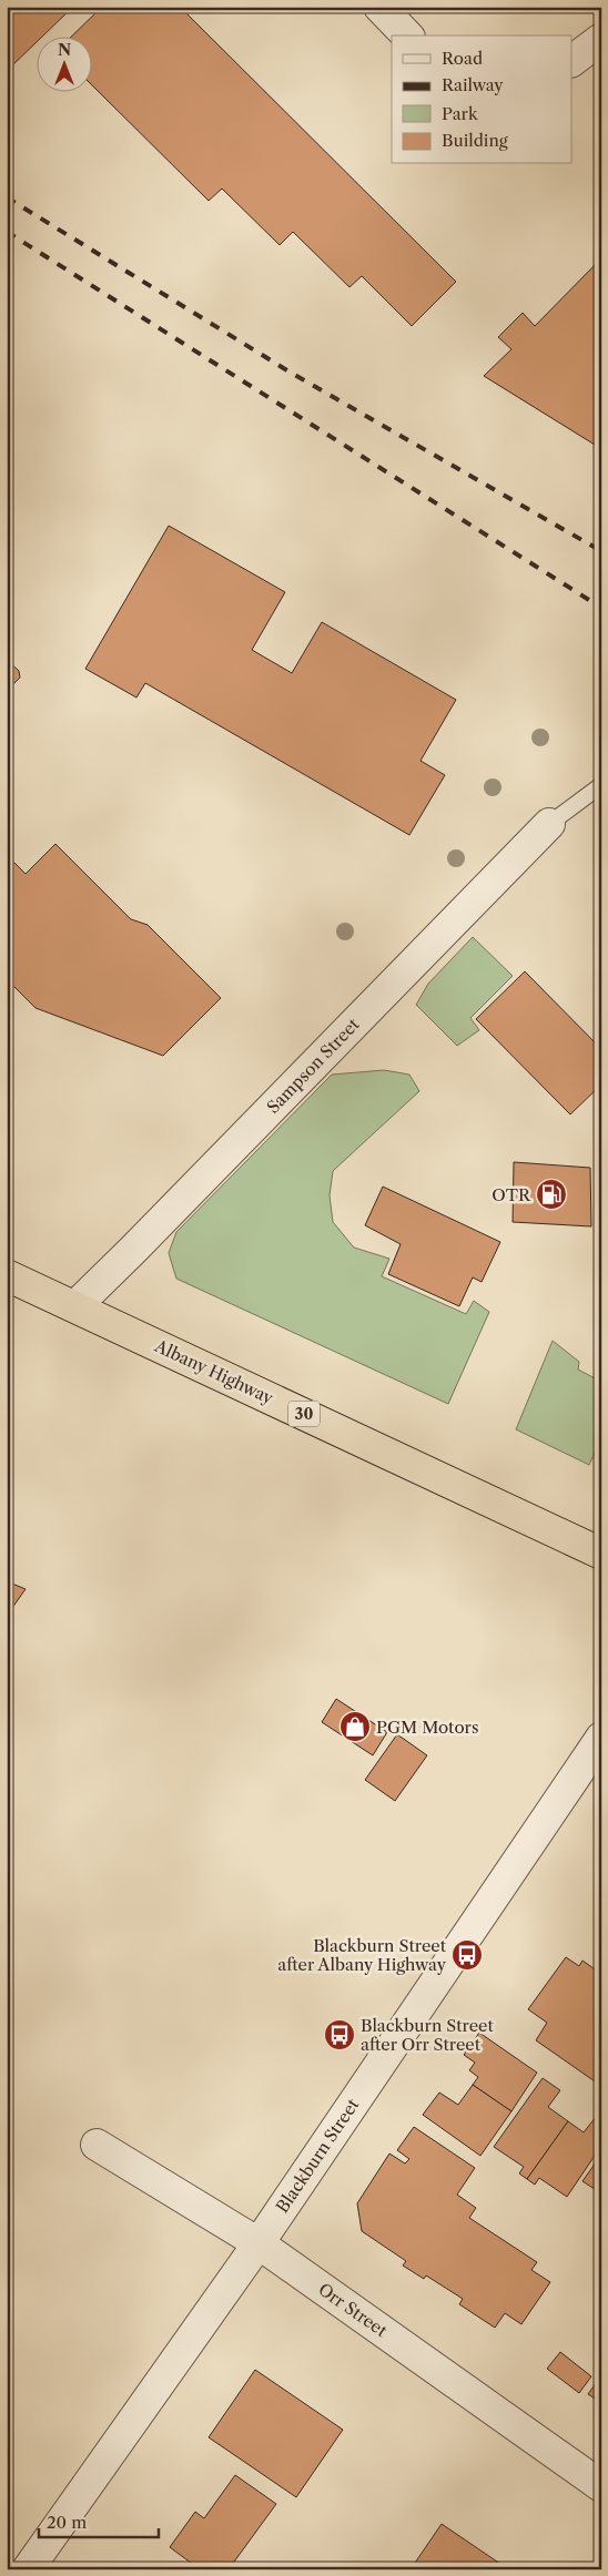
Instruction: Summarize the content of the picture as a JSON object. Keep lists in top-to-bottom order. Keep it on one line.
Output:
{"streets":{"highway":["Albany Highway","30"],"street":["Sampson Street","Blackburn Street","Orr Street"]},"crossings":[["Sampson Street","Albany Highway"],["Blackburn Street","Orr Street"]],"places":{"fuel station":["OTR"],"shop":["PGM Motors"],"bus stop":["Blackburn Street after Albany Highway","Blackburn Street after Orr Street"]},"legend":["Road","Railway","Park","Building"],"scale_bar":"20 m","north":"top"}
